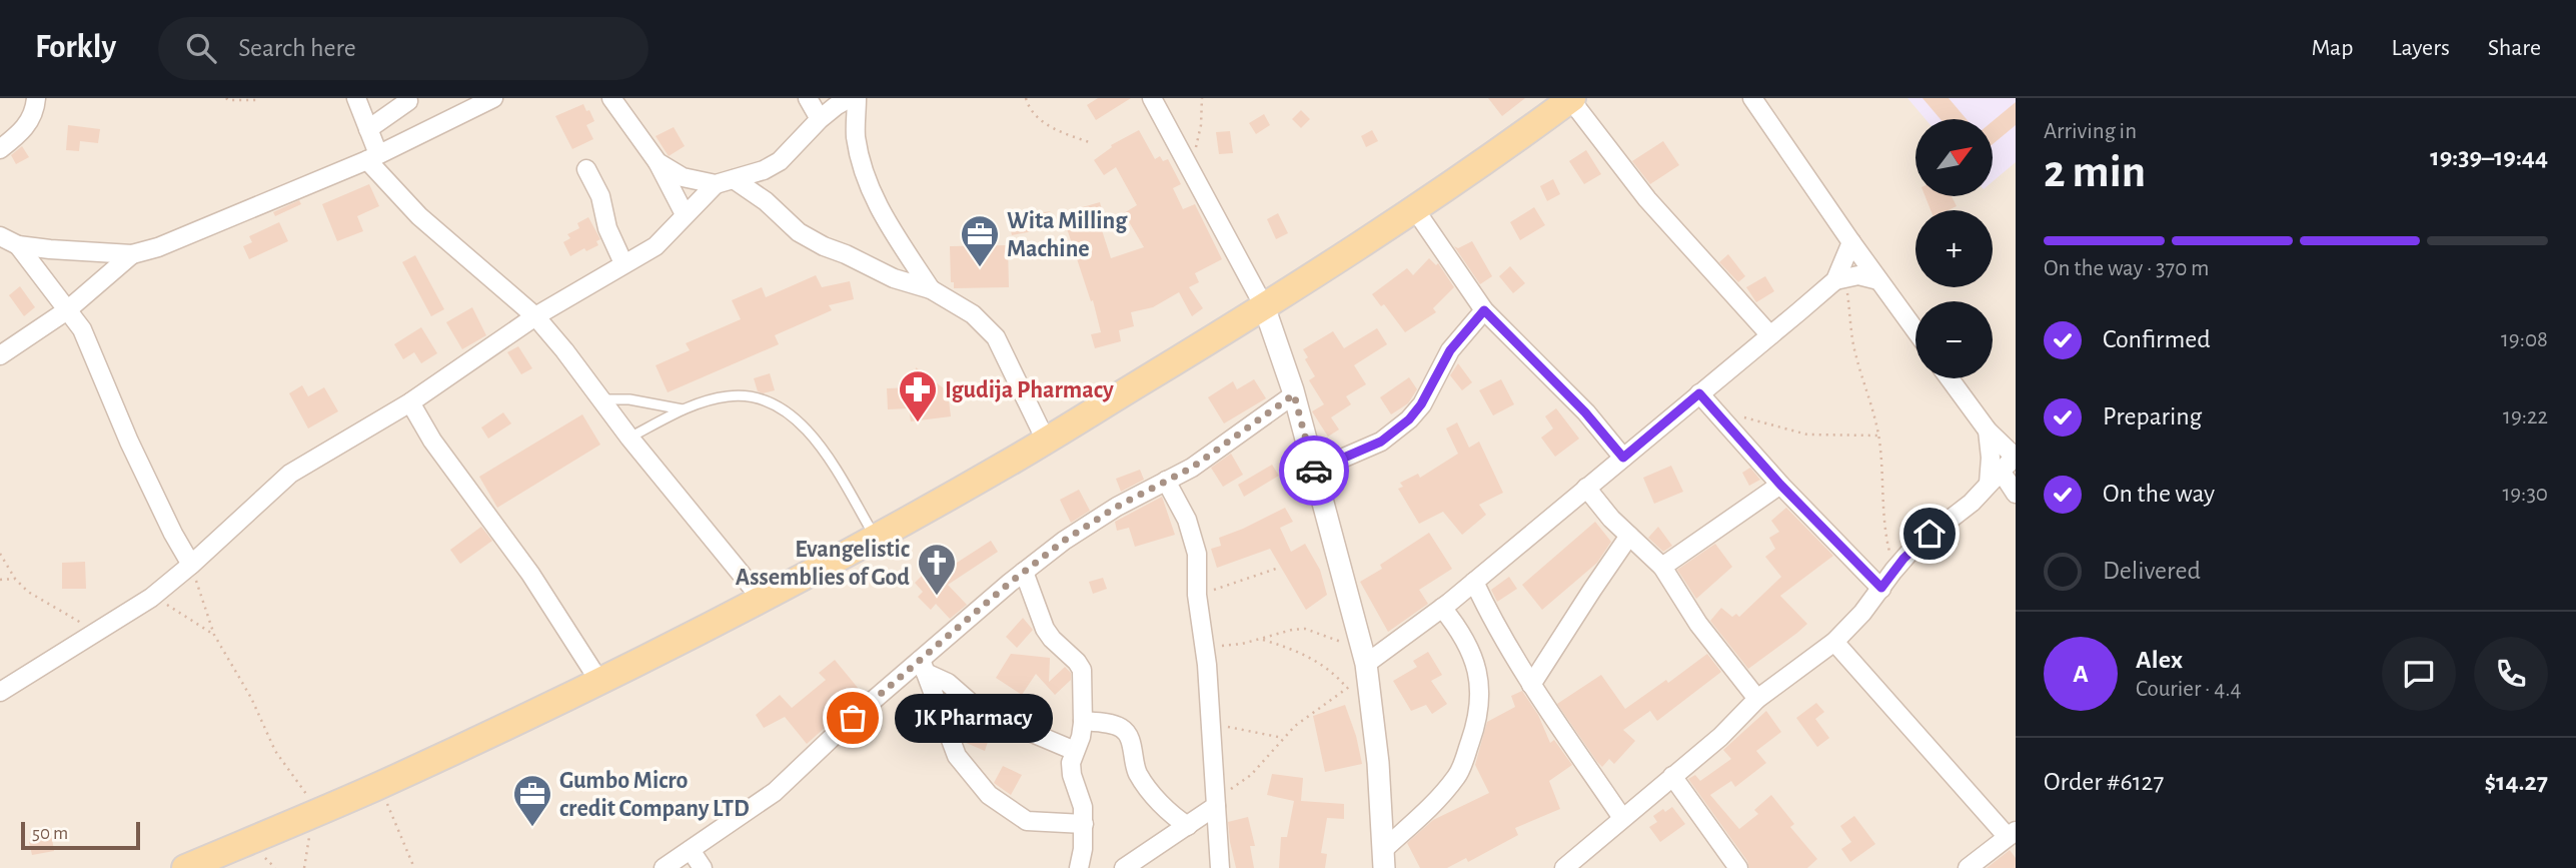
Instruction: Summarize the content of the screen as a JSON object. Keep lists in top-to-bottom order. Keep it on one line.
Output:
{"places":{"office":["Wita Milling Machine","Gumbo Micro credit Company LTD"],"pharmacy":["Igudija Pharmacy"],"church":["Evangelistic Assemblies of God"],"other":["JK Pharmacy"]},"scale_bar":"50 m","north":"top right","page":{"header":"Forkly","search":"Search here","nav":["Map","Layers","Share"],"heading":["2 min","Arriving in","19:39–19:44"],"panel":["Alex","Courier · 4.4","Order #6127","$14.27"],"map_buttons":["+","−"],"bar":"On the way · 370 m","list":[["Confirmed","19:08"],["Preparing","19:22"],["On the way","19:30"],"Delivered"],"round":"A","bubble":"JK Pharmacy","scale":"50 m"}}
